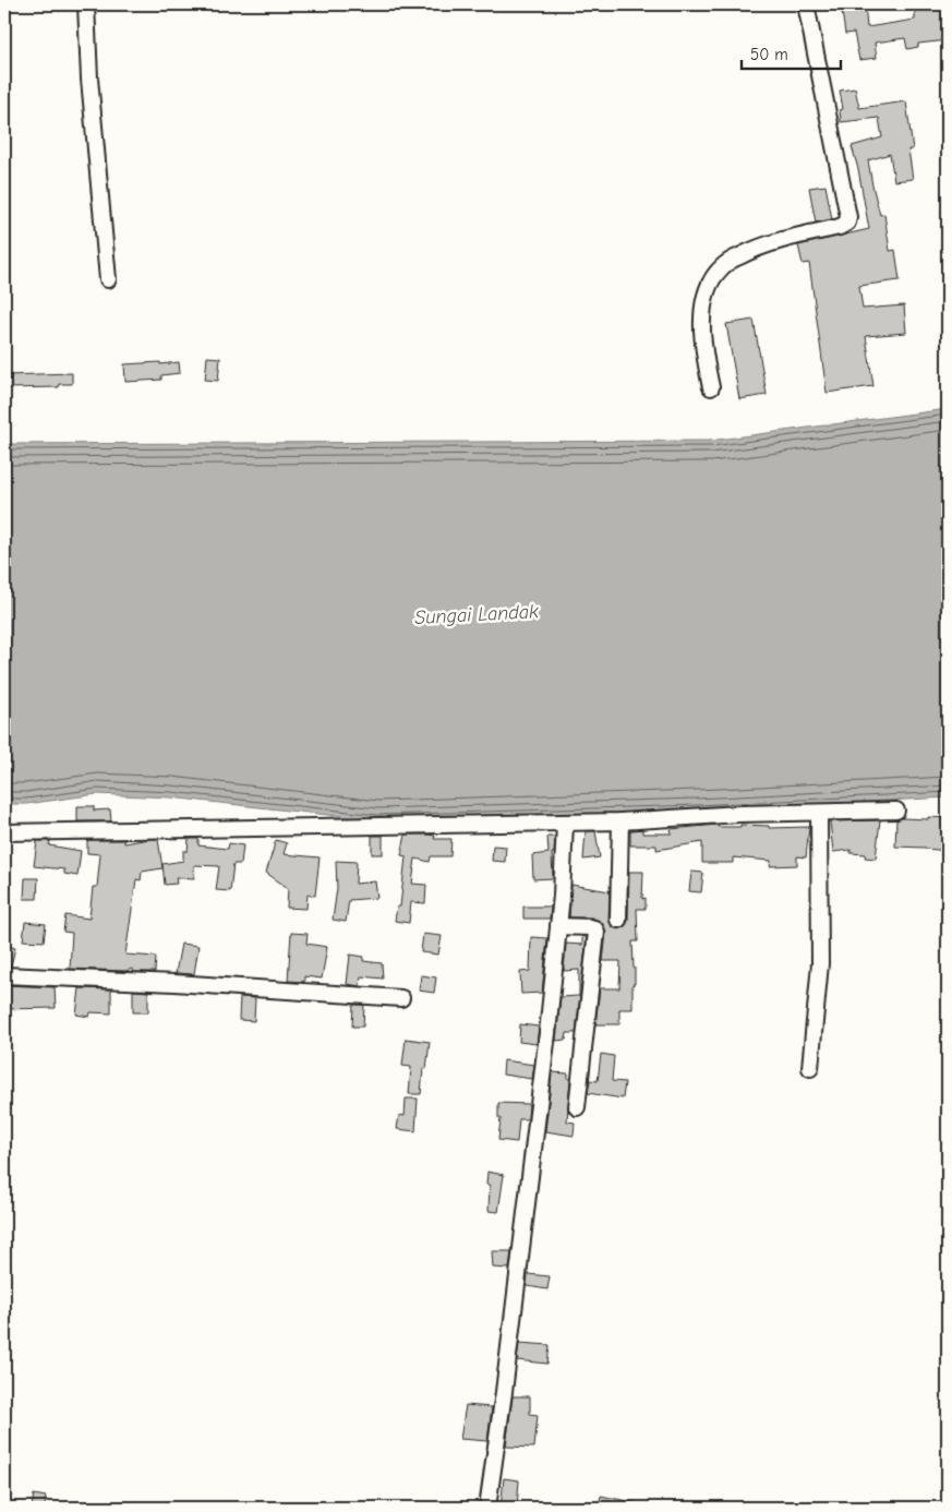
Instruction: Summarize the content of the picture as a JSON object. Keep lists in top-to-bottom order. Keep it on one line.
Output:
{"water":["Sungai Landak"],"scale_bar":"50 m"}
